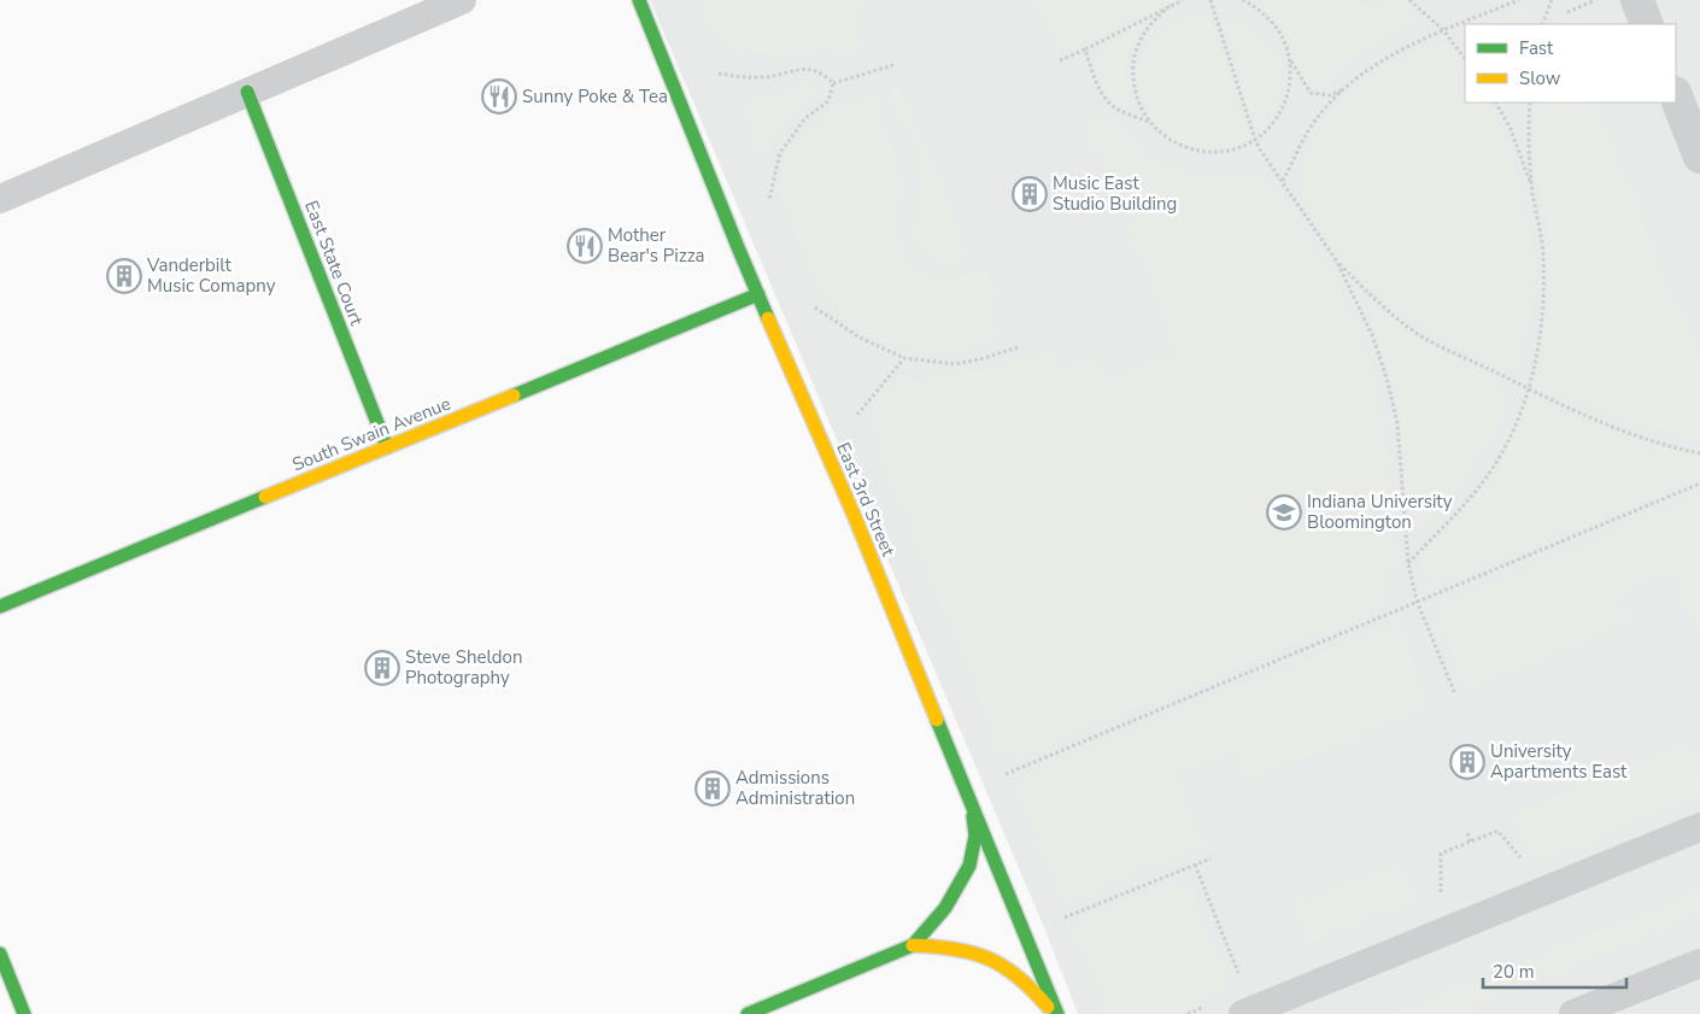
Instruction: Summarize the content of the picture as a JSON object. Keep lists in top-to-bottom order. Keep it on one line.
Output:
{"streets":{"main road":["East State Court","South Swain Avenue","East 3rd Street"]},"crossings":[["East State Court","South Swain Avenue"],["South Swain Avenue","East 3rd Street"]],"places":{"restaurant":["Sunny Poke & Tea","Mother Bear's Pizza"],"building":["Music East Studio Building","Vanderbilt Music Comapny","Steve Sheldon Photography","University Apartments East","Admissions Administration"],"school or university":["Indiana University Bloomington"]},"legend":["Fast","Slow"],"scale_bar":"20 m"}
